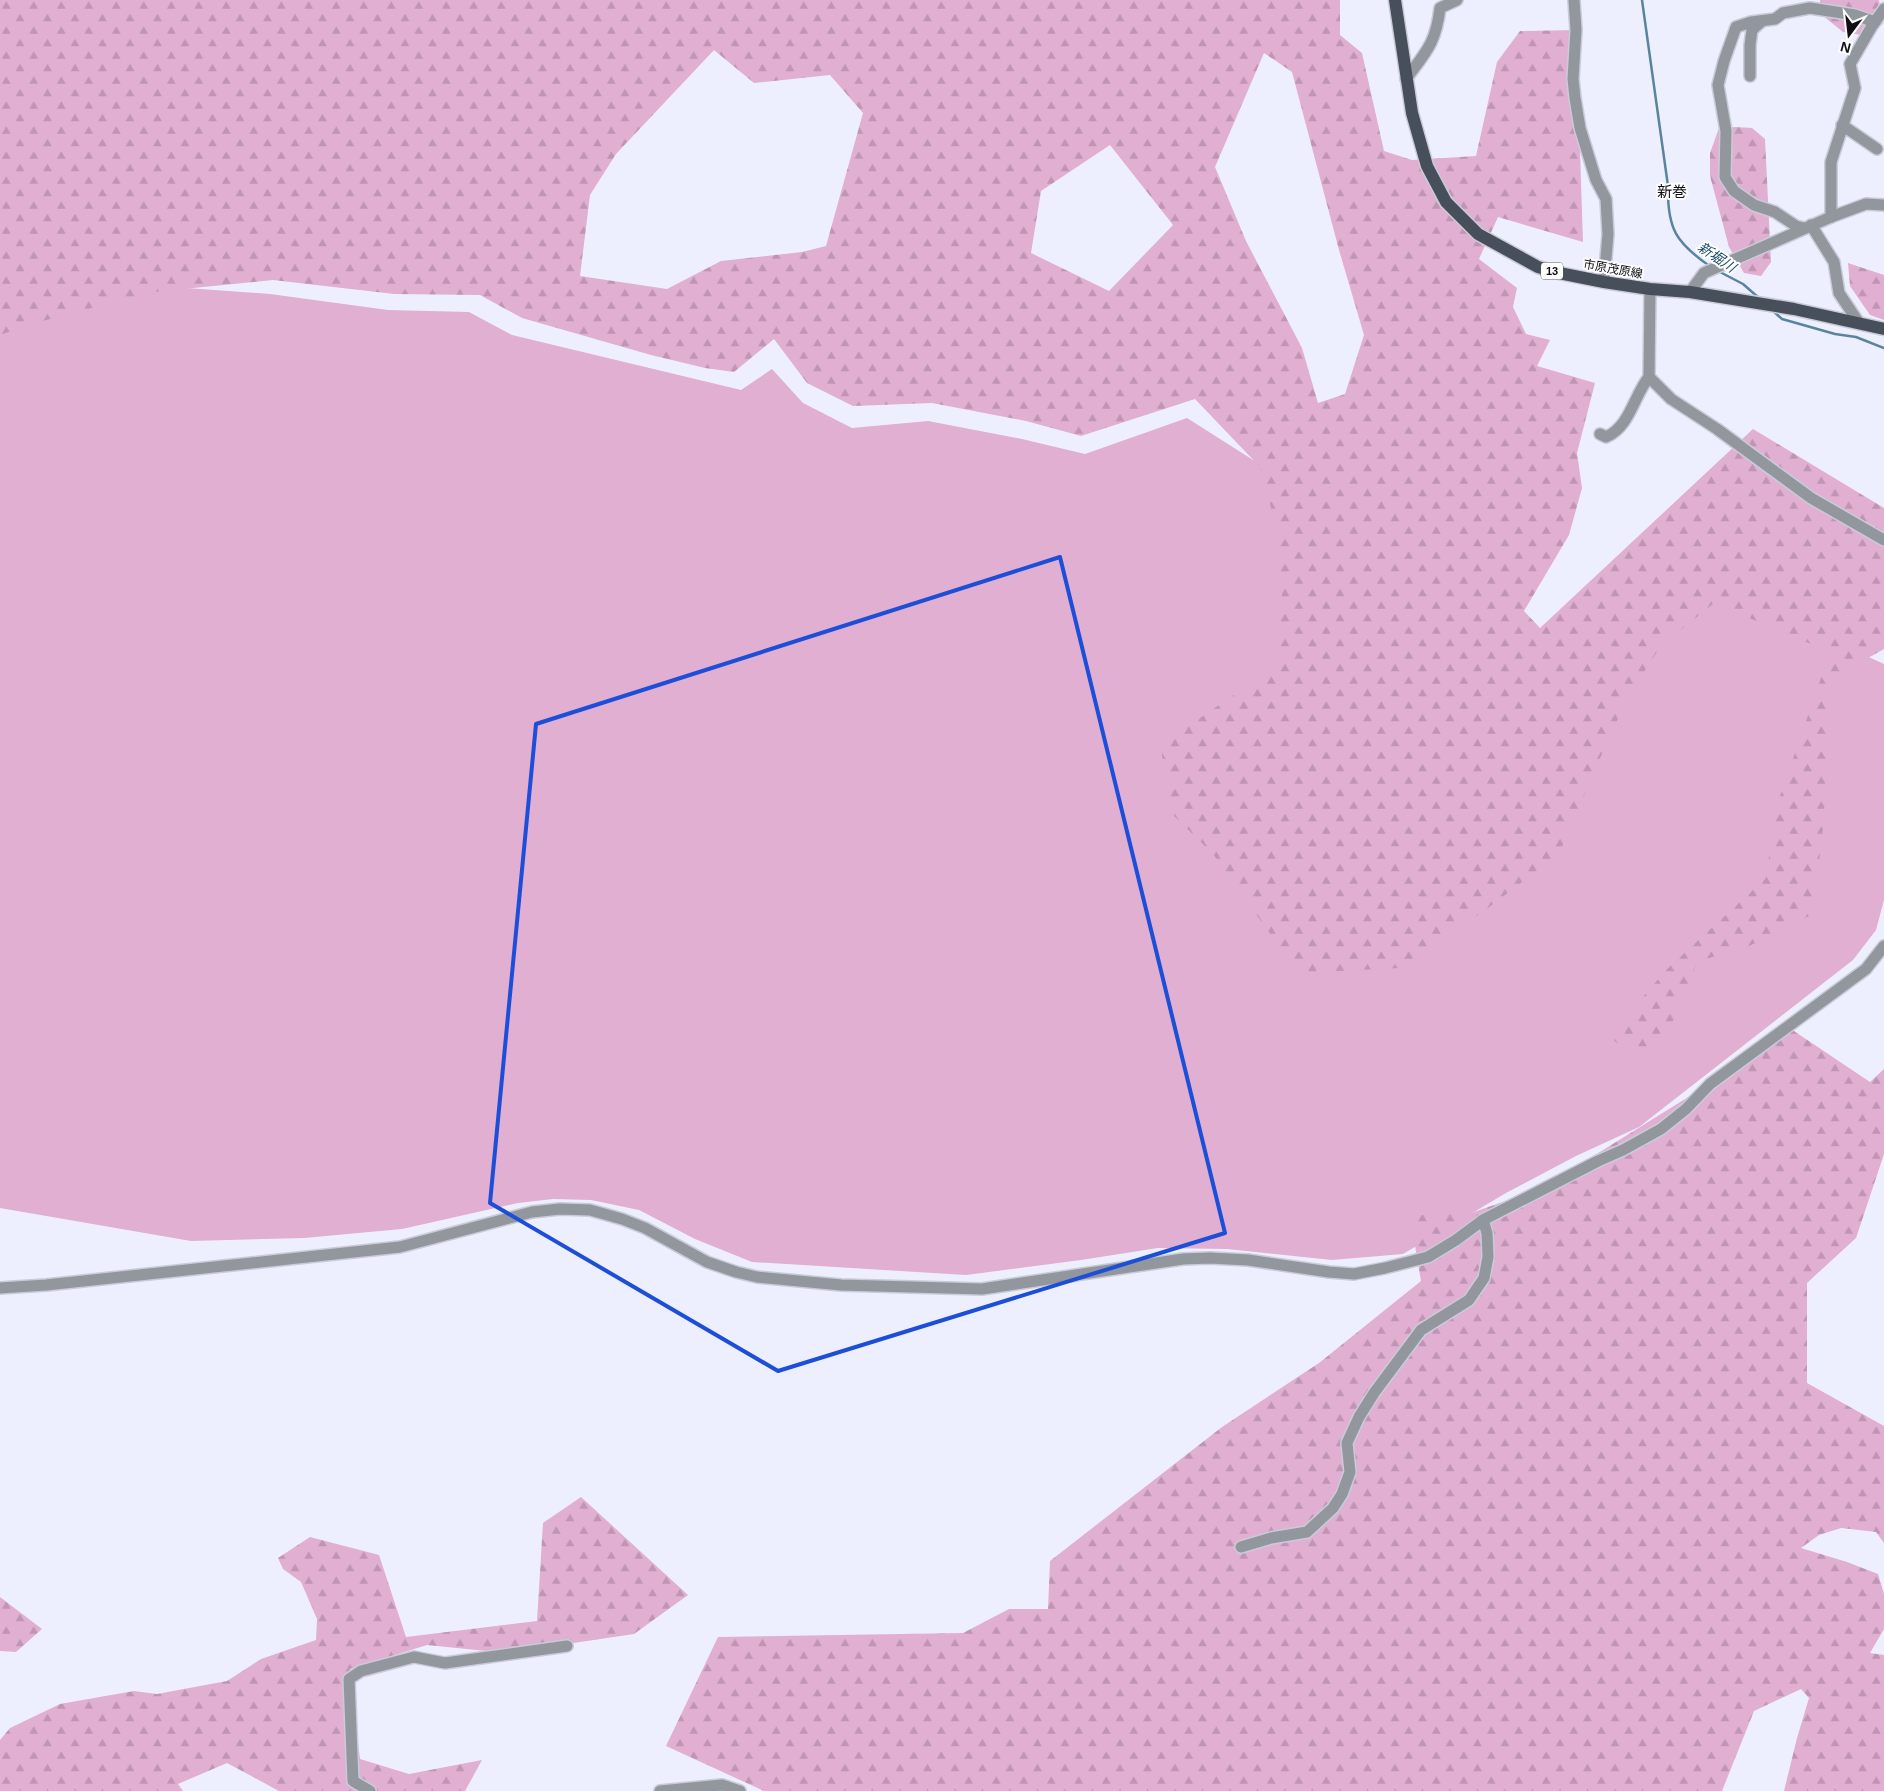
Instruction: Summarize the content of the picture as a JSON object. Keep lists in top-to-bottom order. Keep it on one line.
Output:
{"streets":{"main road":["市原茂原線","13"]},"districts":["新巻"],"water":["新堀川"],"north":"bottom"}
